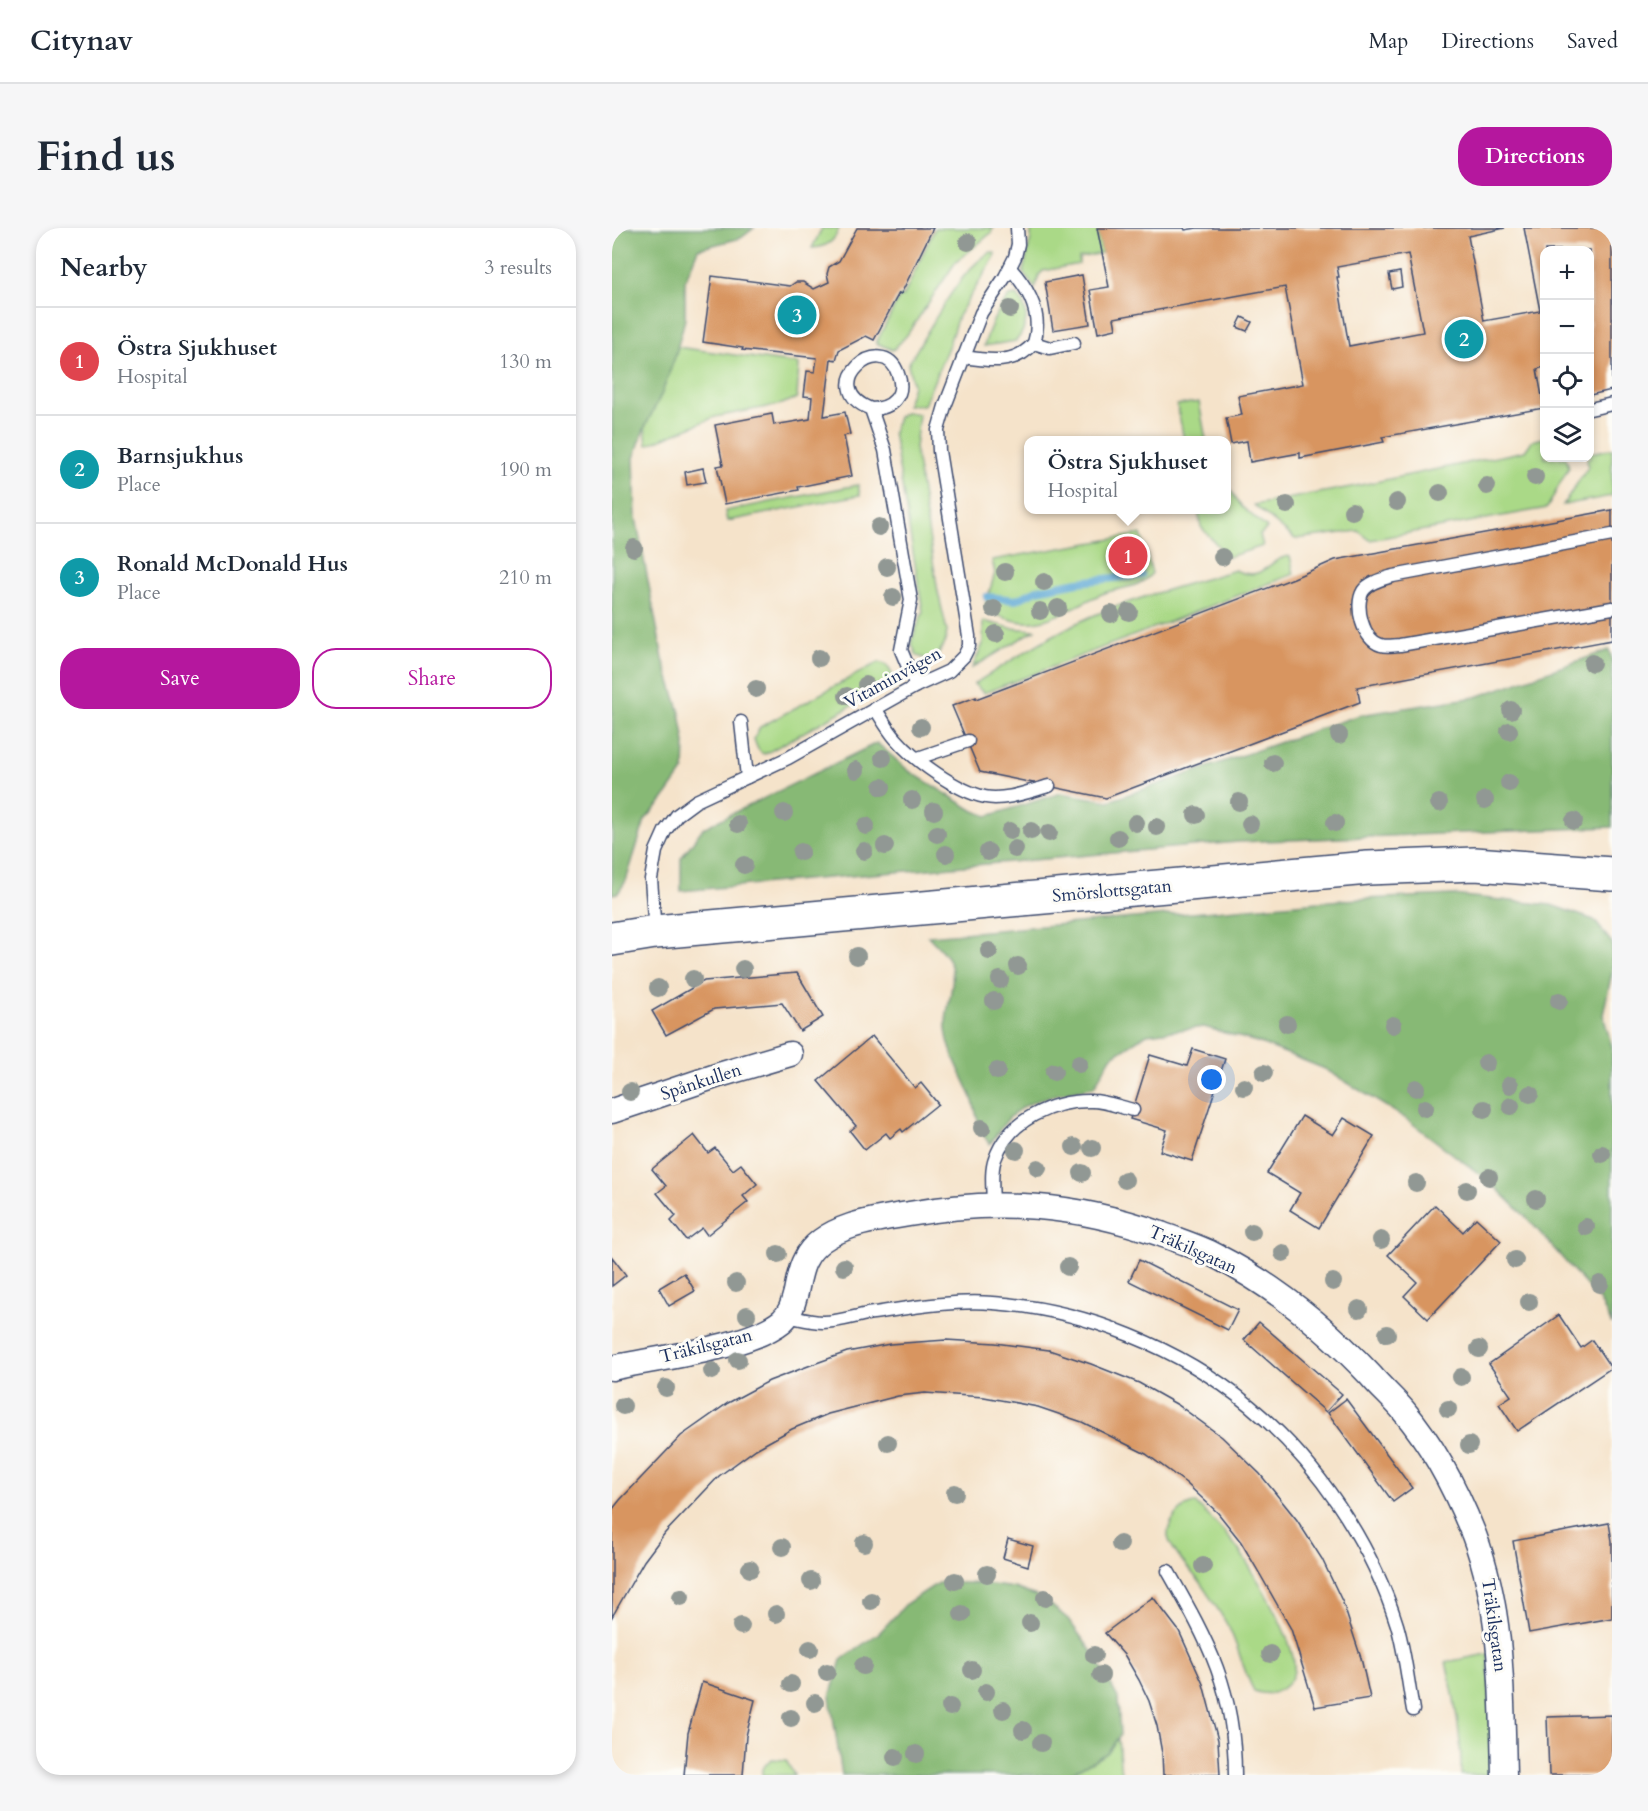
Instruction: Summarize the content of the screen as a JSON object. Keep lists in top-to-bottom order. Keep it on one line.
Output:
{"streets":{"street":["Smörslottsgatan","Spånkullen","Träkilsgatan"],"lane":["Vitaminvägen"]},"crossings":[["Vitaminvägen","Smörslottsgatan"]],"page":{"header":"Citynav","nav":["Map","Directions","Saved"],"buttons":["Directions",["Save","Share"]],"title":"Find us","heading":["Nearby","3 results"],"map_buttons":["+","−"],"pins":["3","2","1"],"list":[{"mark":"1","name":"Östra Sjukhuset","note":"Hospital","value":"130 m"},{"mark":"2","name":"Barnsjukhus","note":"Place","value":"190 m"},{"mark":"3","name":"Ronald McDonald Hus","note":"Place","value":"210 m"}],"popup":["Östra Sjukhuset","Hospital"]}}
